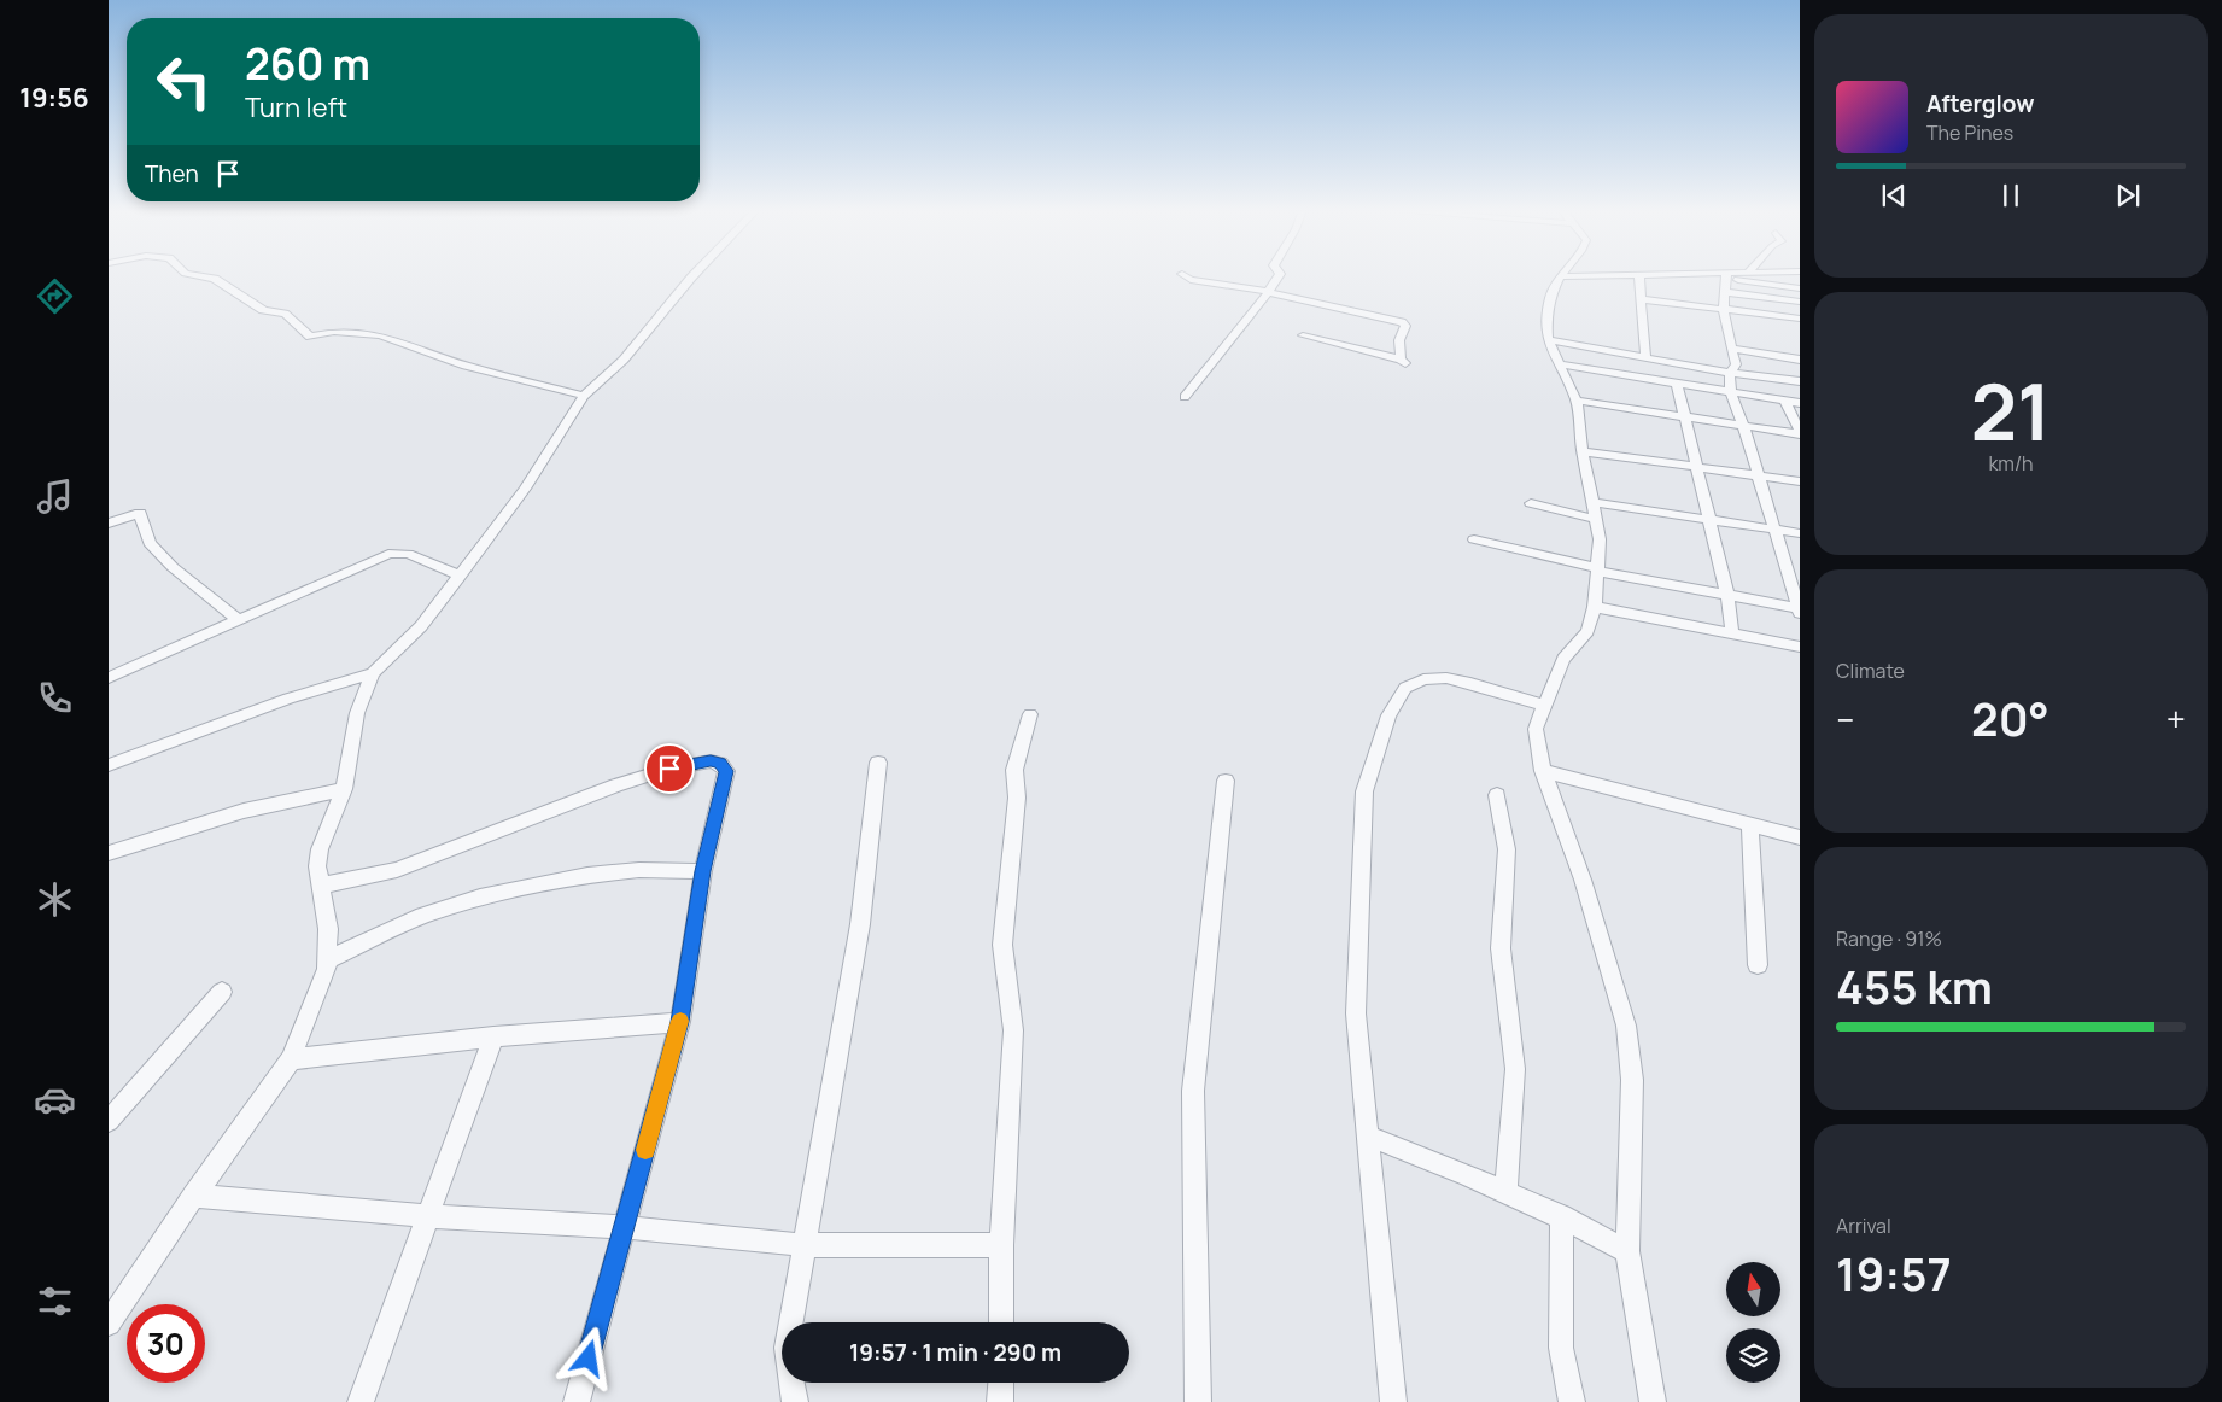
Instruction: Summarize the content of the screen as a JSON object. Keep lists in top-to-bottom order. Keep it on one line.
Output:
{"north":"top","page":{"tabs":"19:56","turn":["260 m","Turn left"],"song":["Afterglow","The Pines"],"then":"Then","tile":[["21","km/h"],"Climate",["Range · 91%","455 km"],["Arrival","19:57"]],"heat":["−","20°","+"],"limit":"30","trip":"19:57 · 1 min · 290 m"}}
